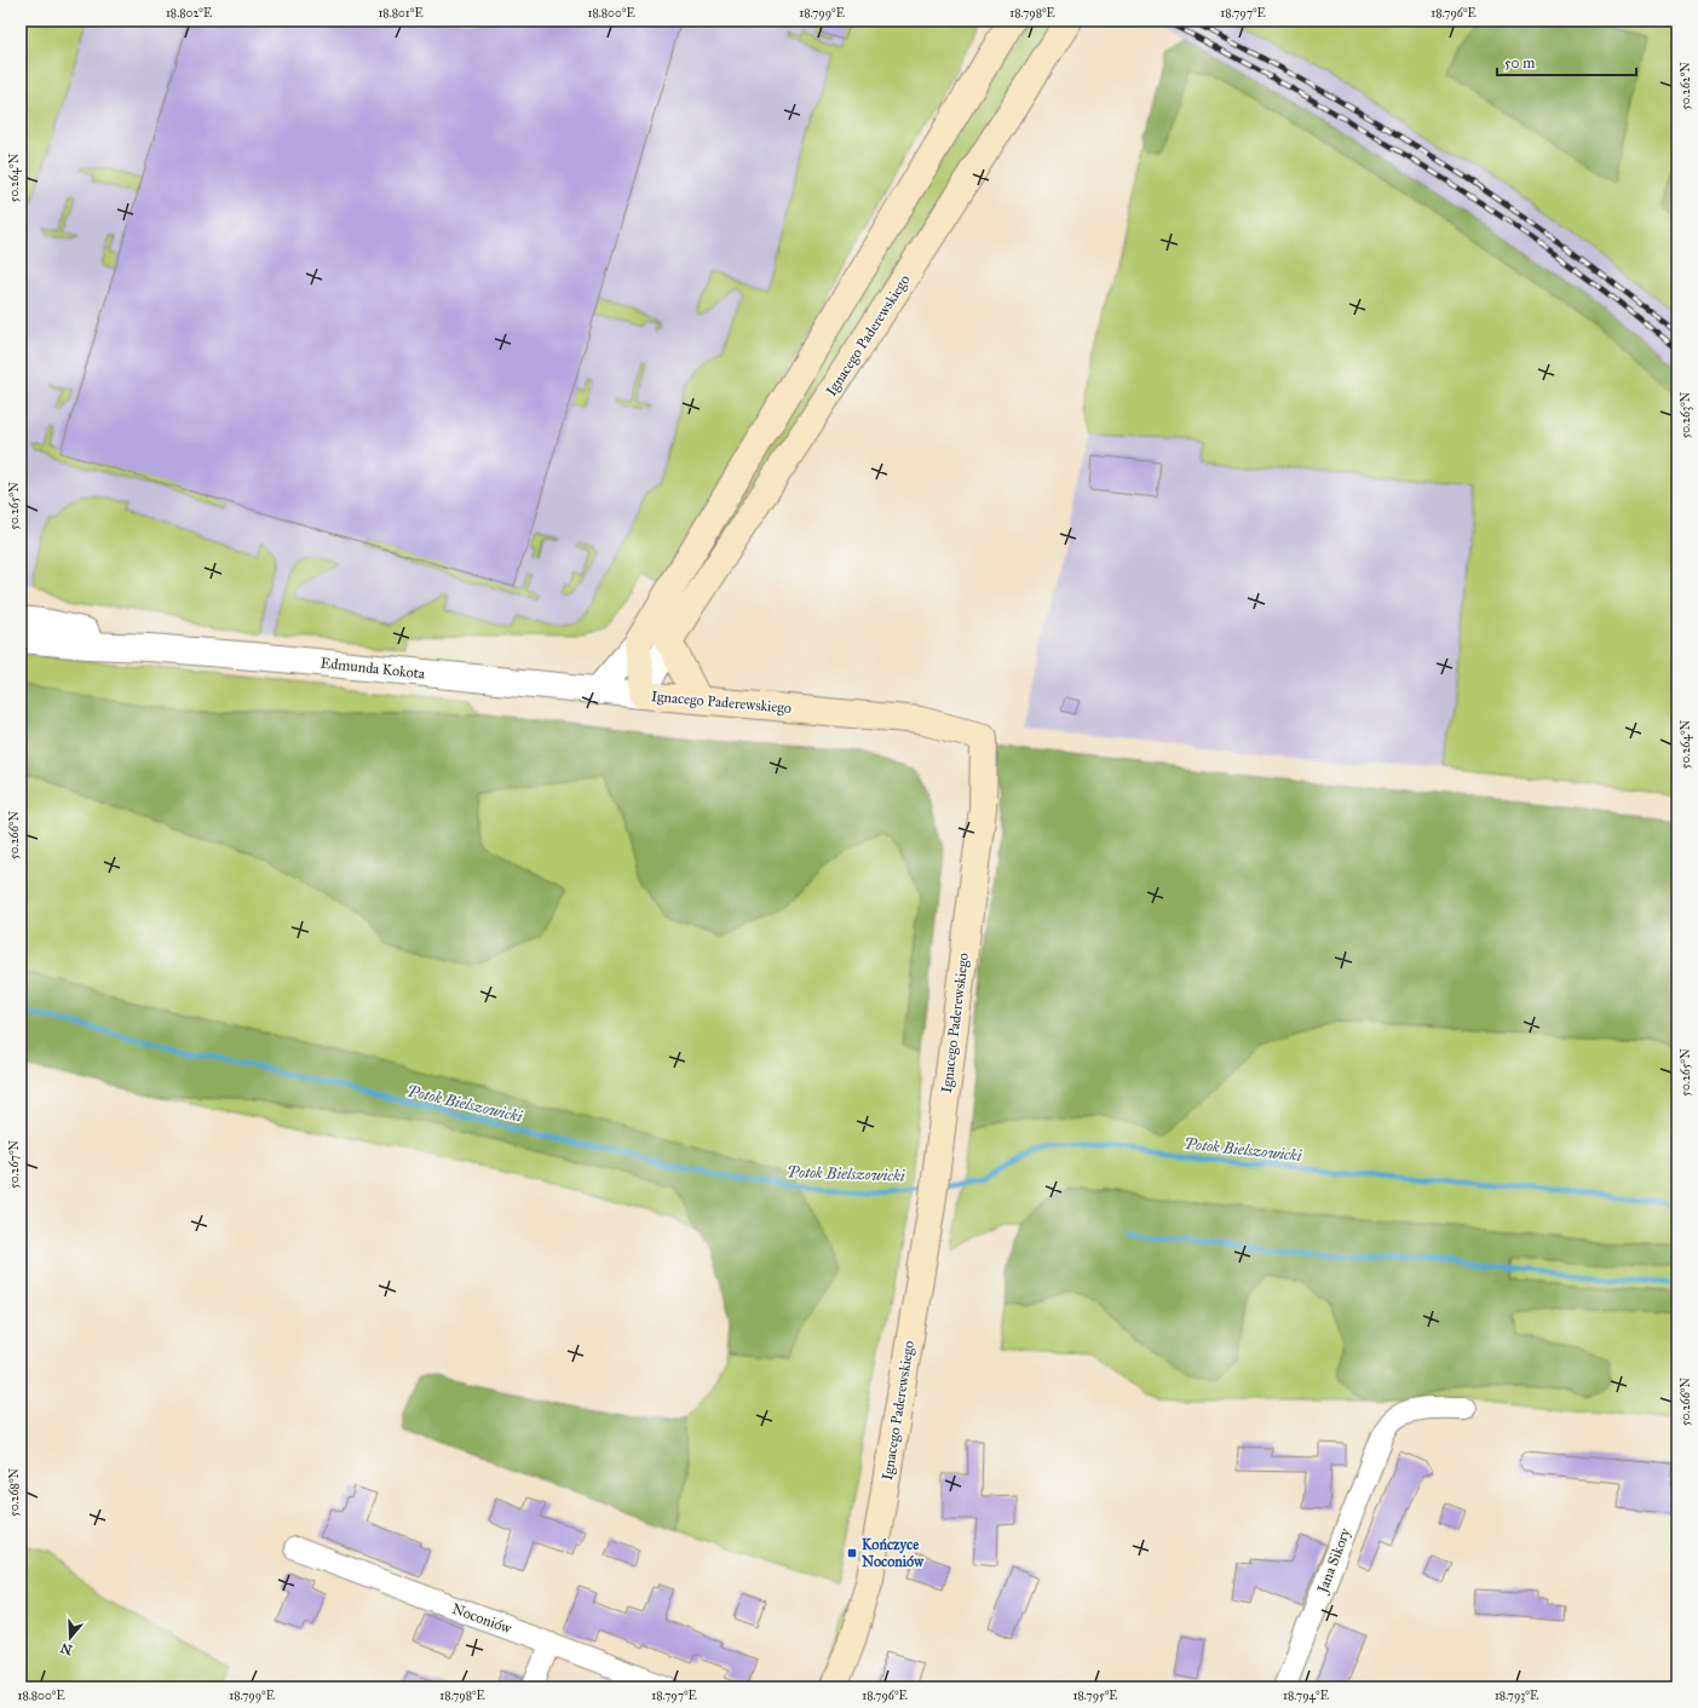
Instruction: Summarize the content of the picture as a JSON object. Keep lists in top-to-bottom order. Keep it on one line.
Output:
{"streets":{"main road":["Ignacego Paderewskiego"],"street":["Edmunda Kokota","Jana Sikory","Noconiów"]},"crossings":[["Ignacego Paderewskiego","Edmunda Kokota"]],"water":["Potok Bielszowicki"],"places":{"transit":["Kończyce Noconiów"]},"scale_bar":"50 m","north":"bottom","coordinates":["18.802°E","18.801°E","18.800°E","18.799°E","18.798°E","18.797°E","18.796°E","50.262°N","50.264°N","50.263°N","50.265°N","50.266°N","50.267°N","50.268°N","18.795°E","18.794°E","18.793°E"]}
